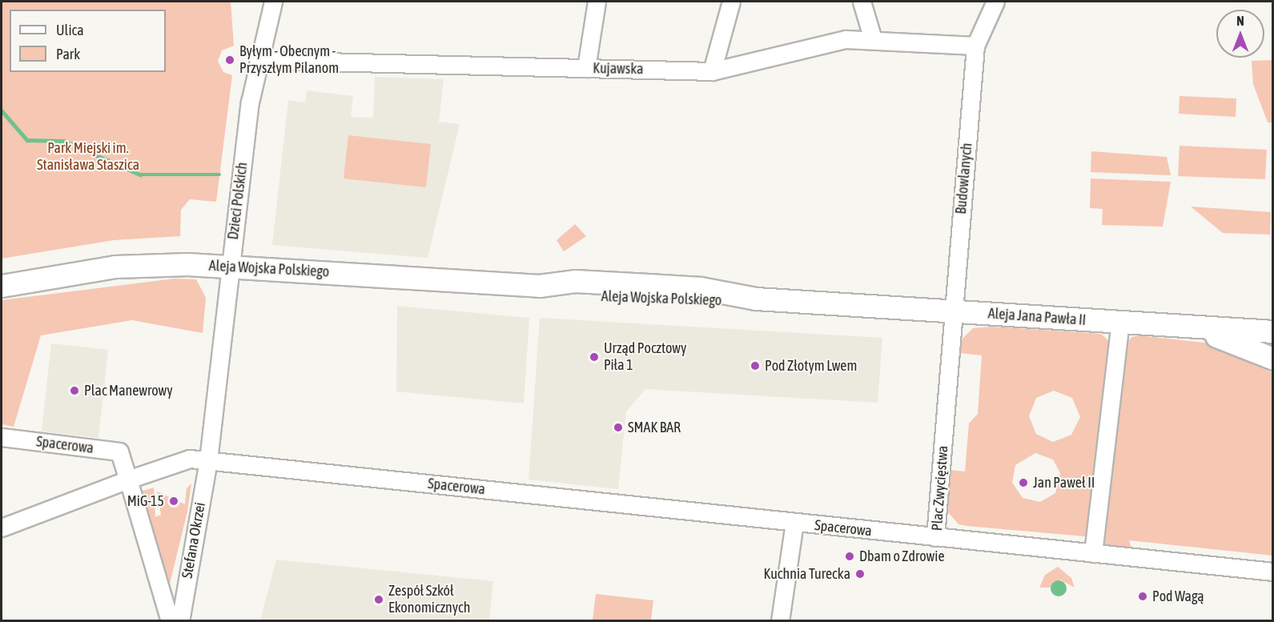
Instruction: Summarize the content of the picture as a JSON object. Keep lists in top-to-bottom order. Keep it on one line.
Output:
{"streets":{"main road":["Aleja Wojska Polskiego","Aleja Jana Pawła II"],"street":["Kujawska","Budowlanych","Dzieci Polskich","Spacerowa","Plac Zwycięstwa","Stefana Okrzei"]},"crossings":[["Kujawska","Budowlanych"],["Kujawska","Dzieci Polskich"],["Budowlanych","Aleja Wojska Polskiego"],["Budowlanych","Aleja Jana Pawła II"],["Budowlanych","Plac Zwycięstwa"],["Dzieci Polskich","Aleja Wojska Polskiego"],["Dzieci Polskich","Spacerowa"],["Dzieci Polskich","Stefana Okrzei"],["Aleja Wojska Polskiego","Aleja Jana Pawła II"],["Aleja Wojska Polskiego","Plac Zwycięstwa"],["Aleja Jana Pawła II","Plac Zwycięstwa"],["Spacerowa","Plac Zwycięstwa"],["Spacerowa","Stefana Okrzei"]],"parks":["Park Miejski im. Stanisława Staszica"],"places":["Byłym - Obecnym - Przyszłym Pilanom","Urząd Pocztowy Piła 1","Pod Złotym Lwem","Plac Manewrowy","SMAK BAR","Jan Paweł II","MiG-15","Dbam o Zdrowie","Kuchnia Turecka","Pod Wagą","Zespół Szkół Ekonomicznych"],"legend":["Ulica","Park"],"north":"top"}
